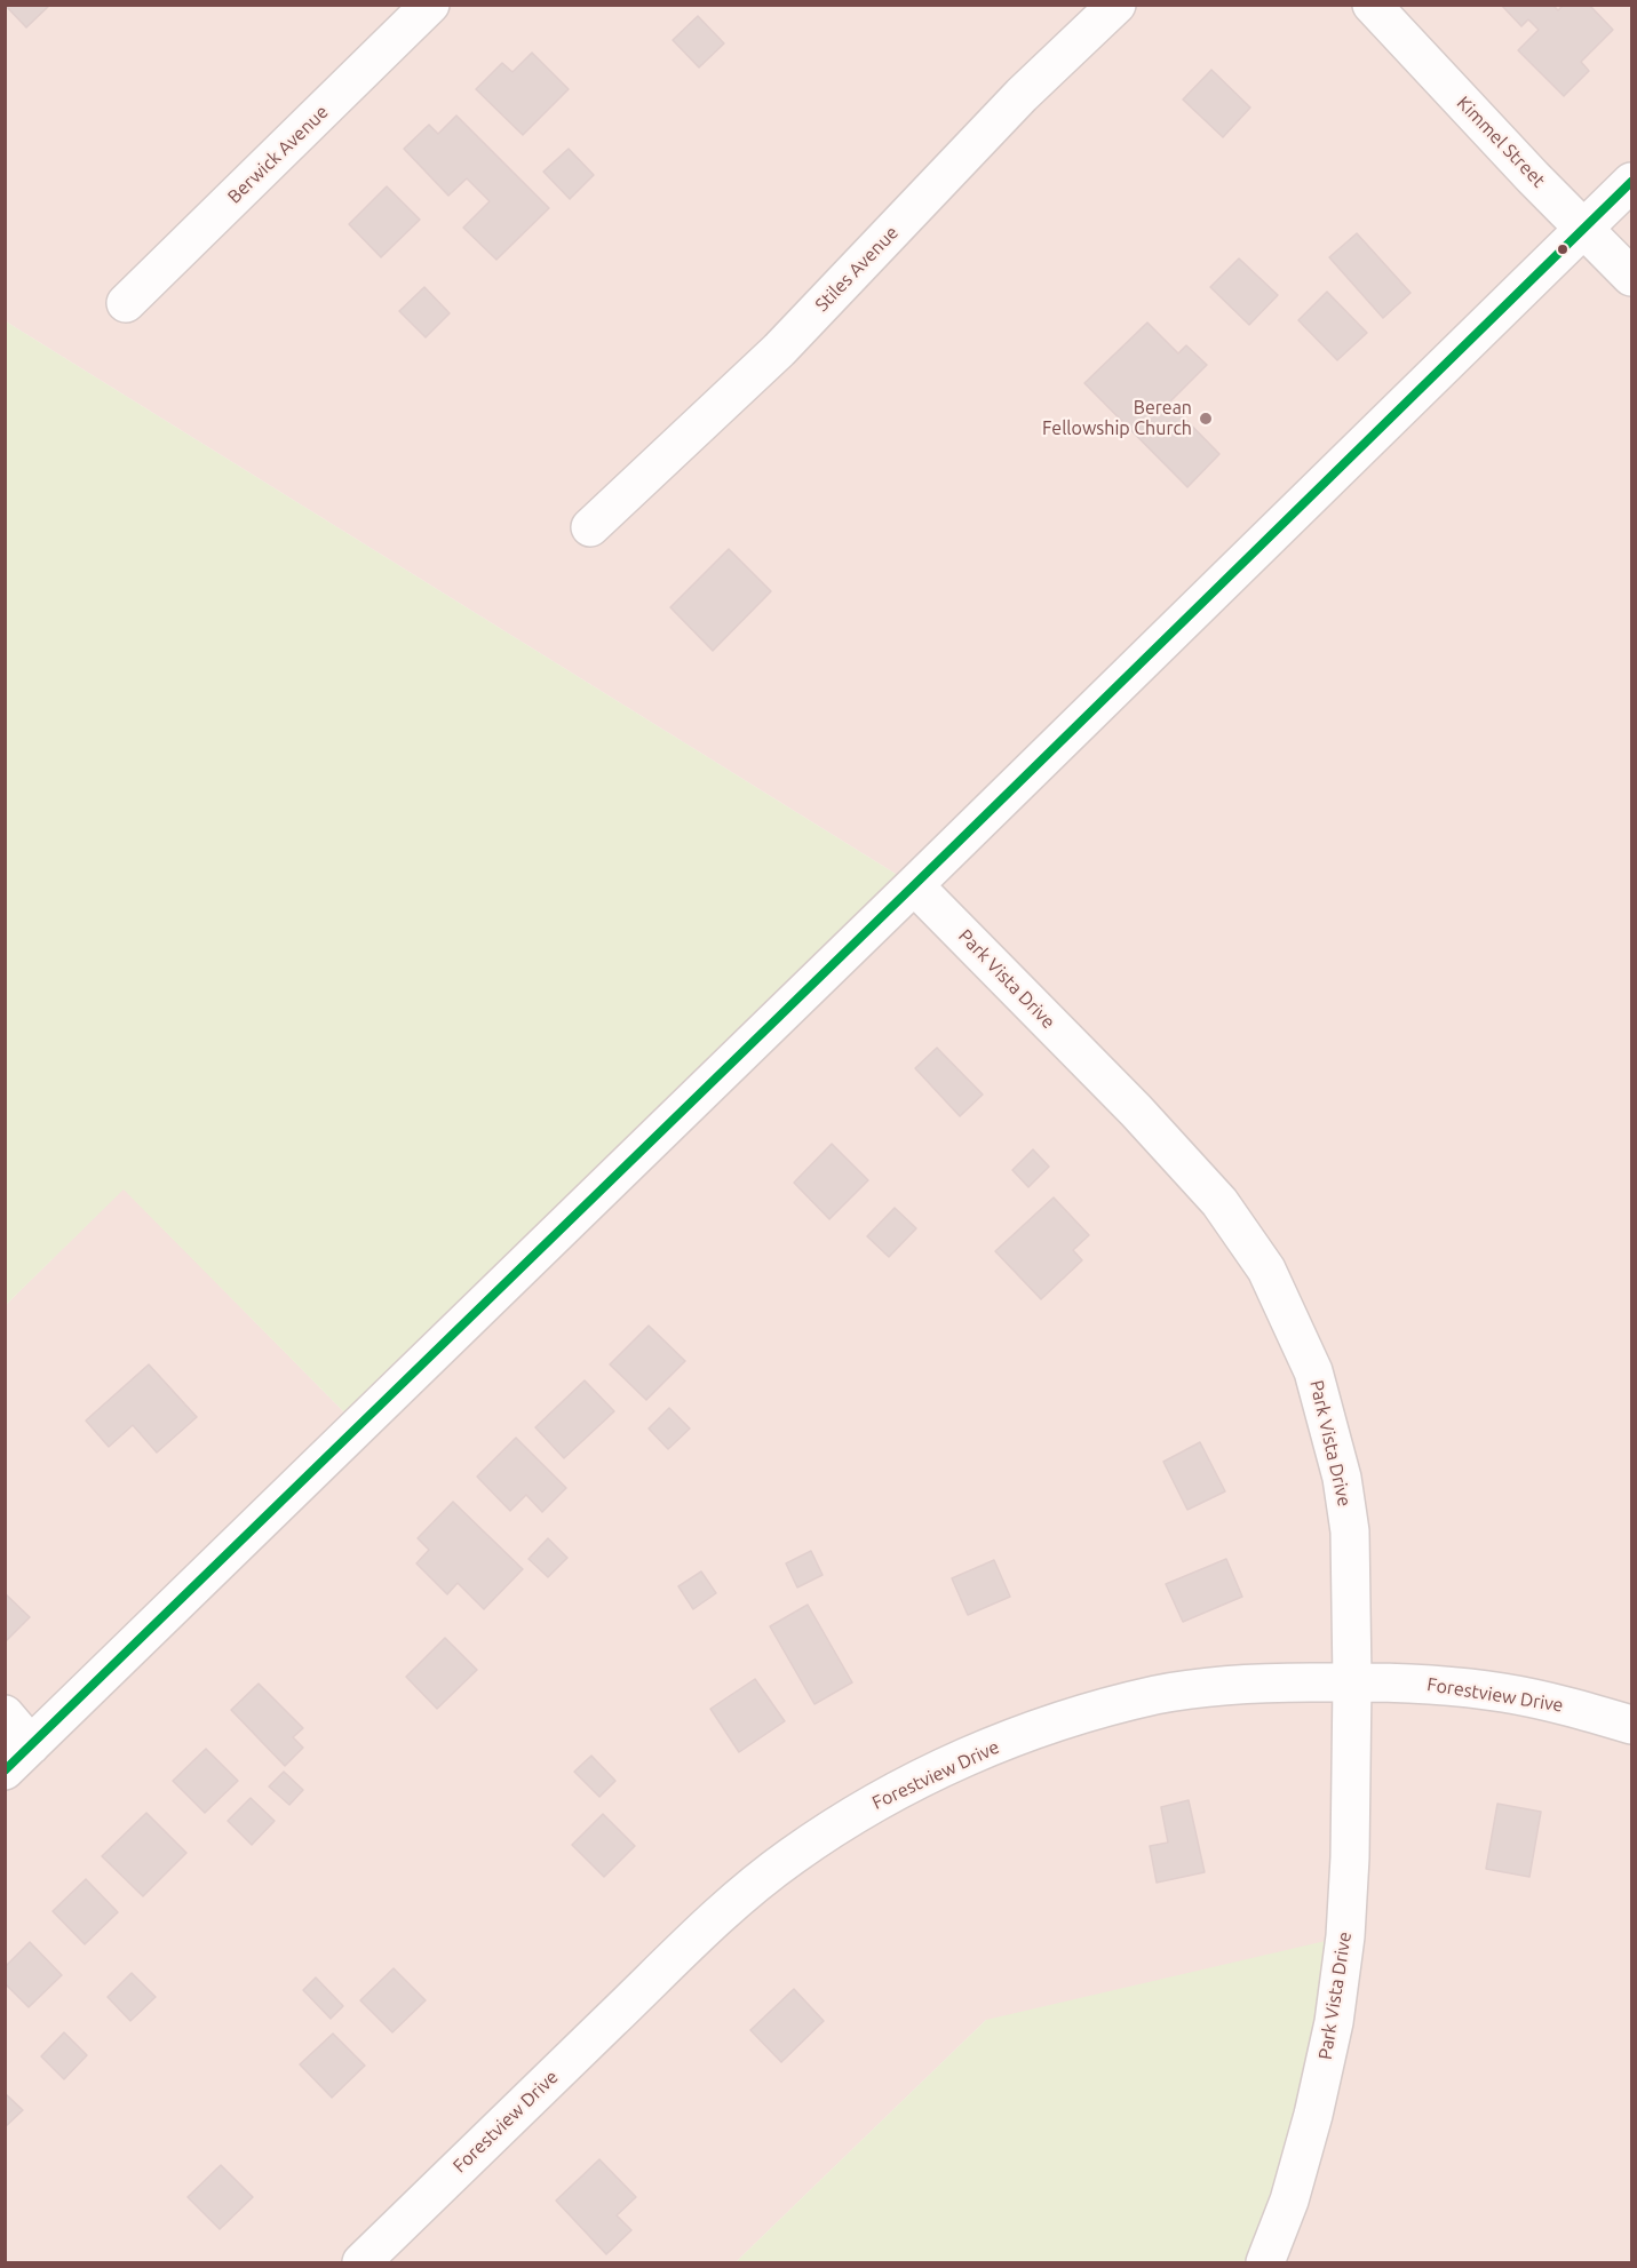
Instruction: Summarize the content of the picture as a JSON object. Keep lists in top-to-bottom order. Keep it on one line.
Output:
{"streets":{"street":["Kimmel Street","Berwick Avenue","Stiles Avenue","Park Vista Drive","Forestview Drive"]},"crossings":[["Park Vista Drive","Forestview Drive"]],"places":["Berean Fellowship Church"]}
